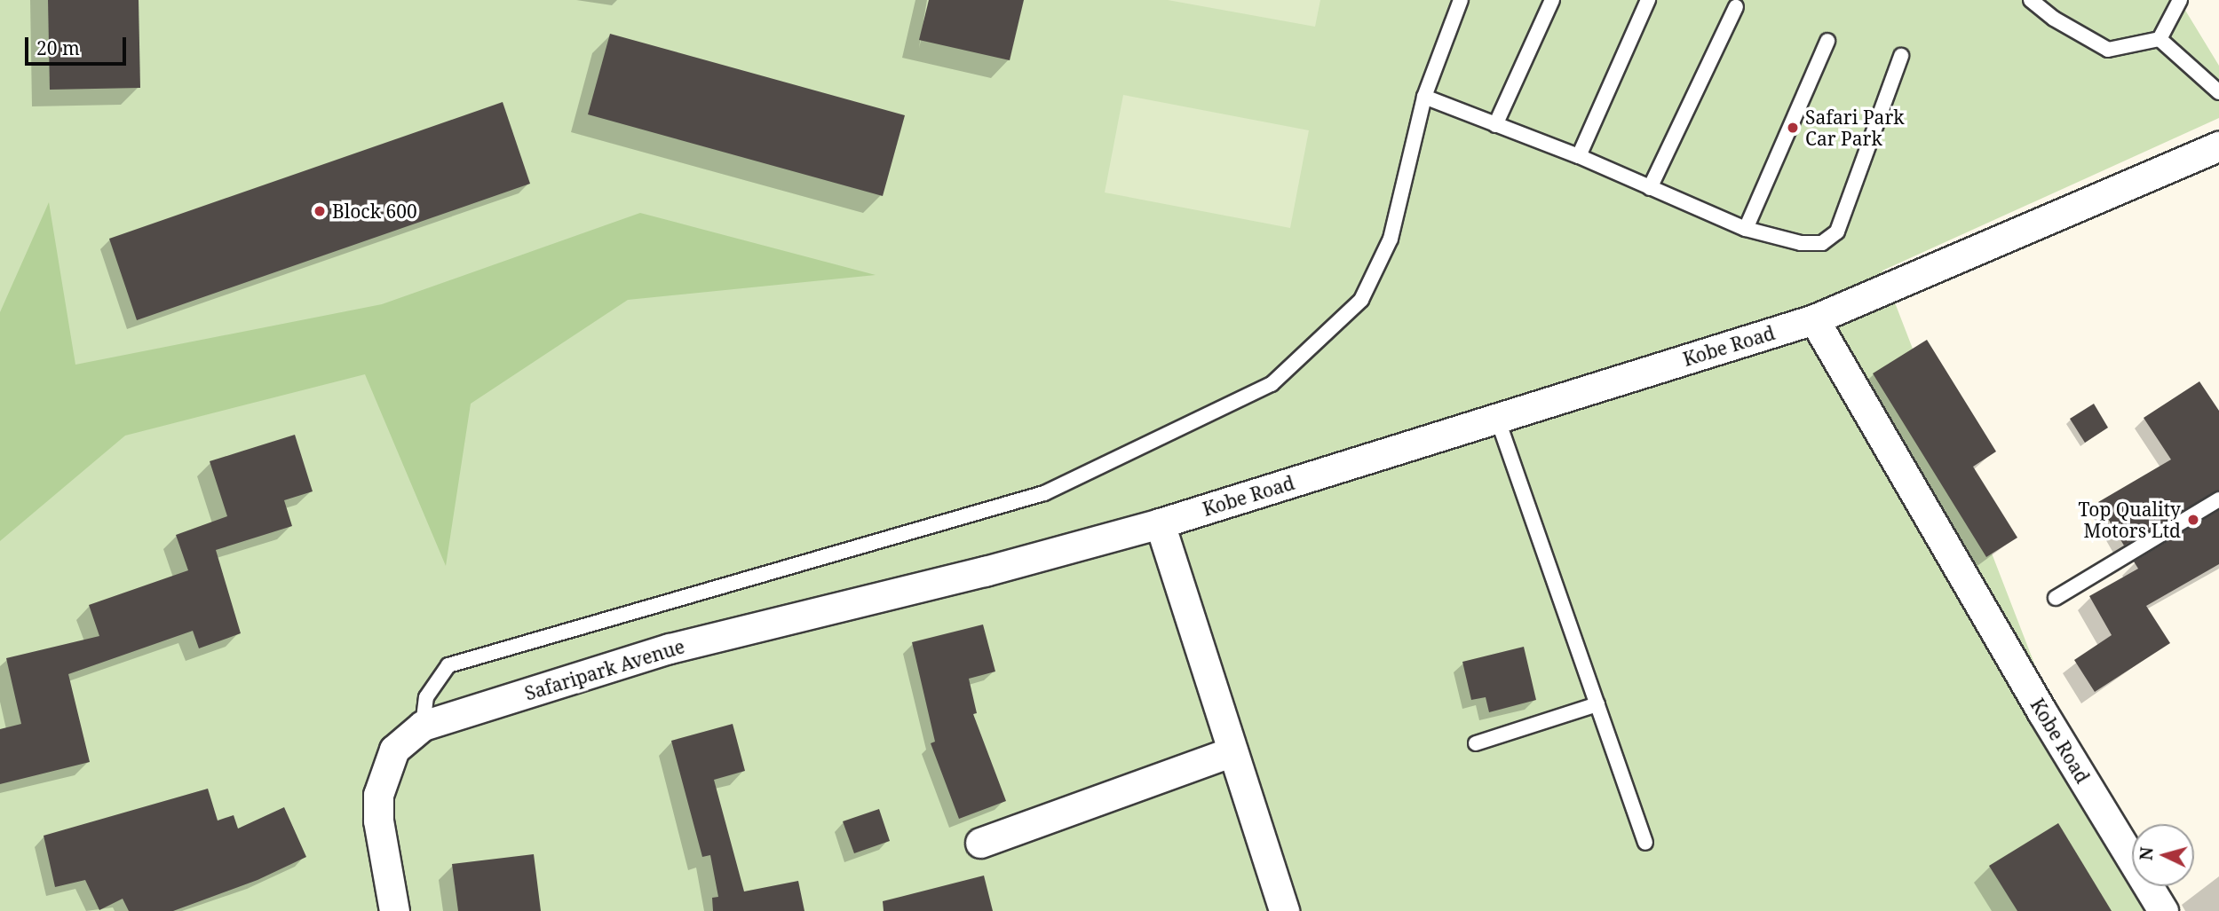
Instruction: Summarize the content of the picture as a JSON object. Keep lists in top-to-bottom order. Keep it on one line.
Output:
{"streets":{"street":["Kobe Road","Safaripark Avenue"]},"crossings":[["Kobe Road","Safaripark Avenue"]],"places":["Safari Park Car Park","Block 600","Top Quality Motors Ltd"],"scale_bar":"20 m","north":"left"}
